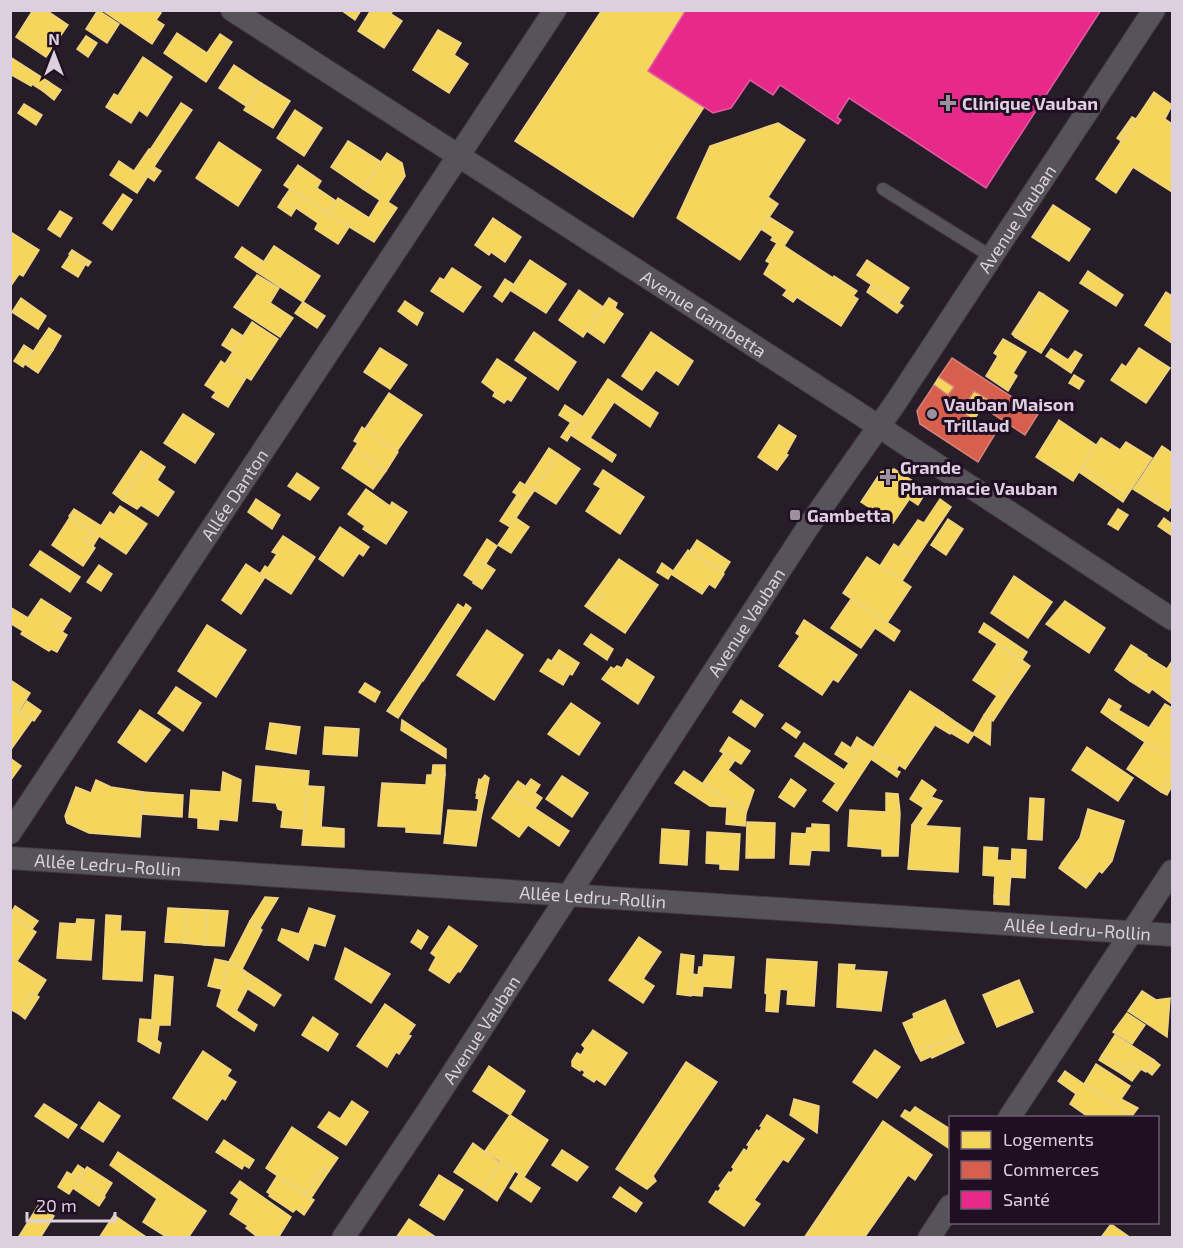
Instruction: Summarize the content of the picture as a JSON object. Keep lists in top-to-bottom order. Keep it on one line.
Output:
{"streets":{"street":["Avenue Vauban","Avenue Gambetta","Allée Danton","Allée Ledru-Rollin"]},"crossings":[["Avenue Vauban","Avenue Gambetta"],["Avenue Vauban","Allée Ledru-Rollin"],["Avenue Gambetta","Allée Danton"]],"places":{"health":["Clinique Vauban","Grande Pharmacie Vauban"],"other":["Vauban Maison Trillaud"],"transit":["Gambetta"]},"legend":["Logements","Commerces","Santé"],"scale_bar":"20 m","north":"top"}
